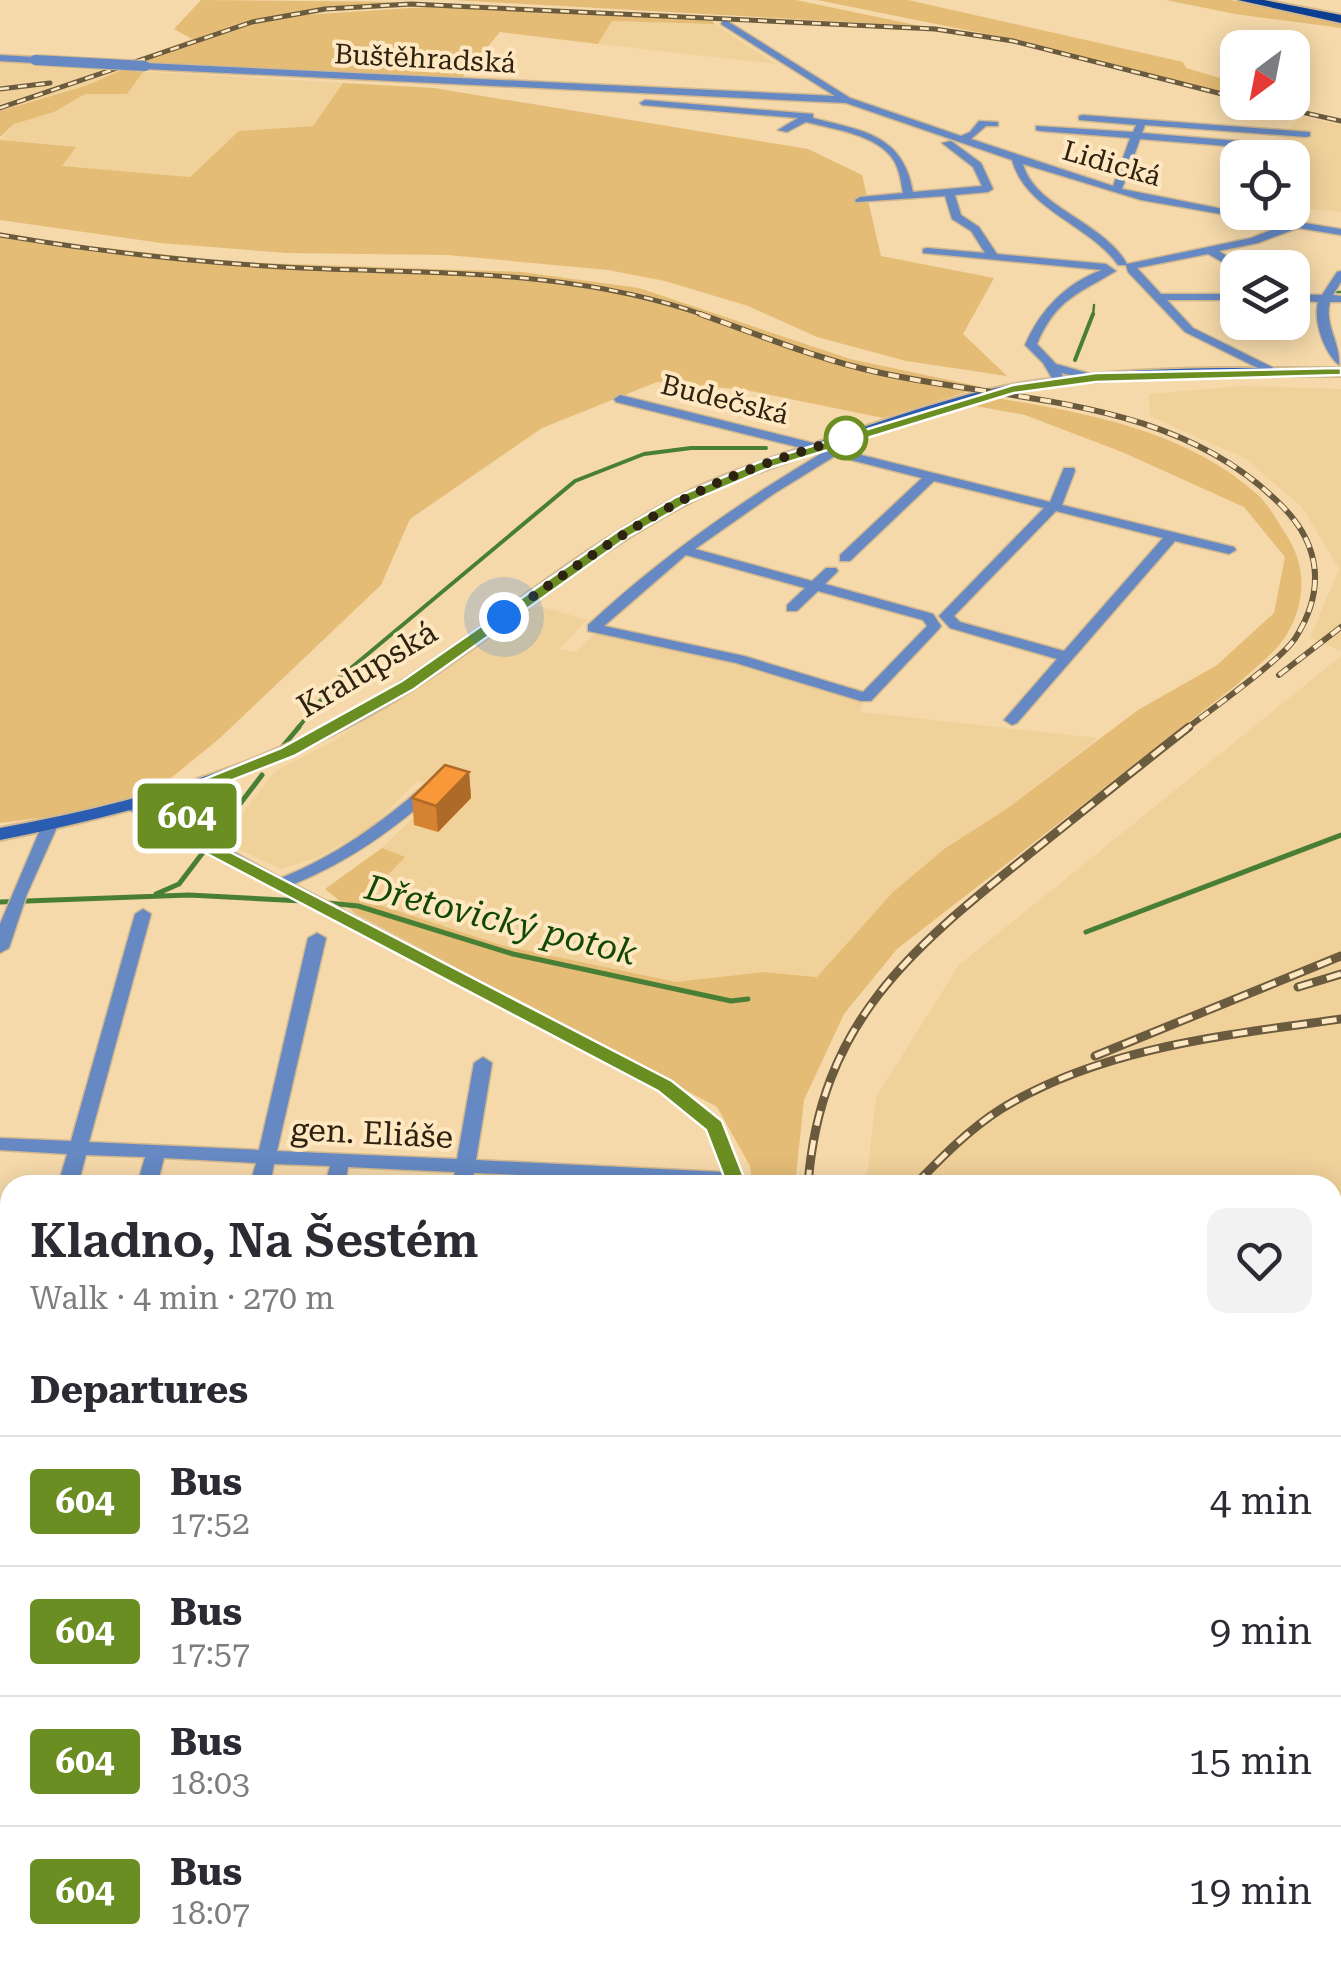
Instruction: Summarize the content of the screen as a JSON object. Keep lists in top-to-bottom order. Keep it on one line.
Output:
{"streets":{"main road":["Kralupská"],"street":["Buštěhradská","Lidická","Budečská","gen. Eliáše"]},"crossings":[["Buštěhradská","Lidická"],["Budečská","Kralupská"]],"water":["Dřetovický potok"],"lines":["bus line 604"],"north":"bottom left","page":{"on_map":"604","heading":[["Kladno, Na Šestém","Walk · 4 min · 270 m"],"Departures"],"list":[{"mark":"604","name":"Bus","note":"17:52","value":"4 min"},{"mark":"604","name":"Bus","note":"17:57","value":"9 min"},{"mark":"604","name":"Bus","note":"18:03","value":"15 min"},{"mark":"604","name":"Bus","note":"18:07","value":"19 min"}]}}
